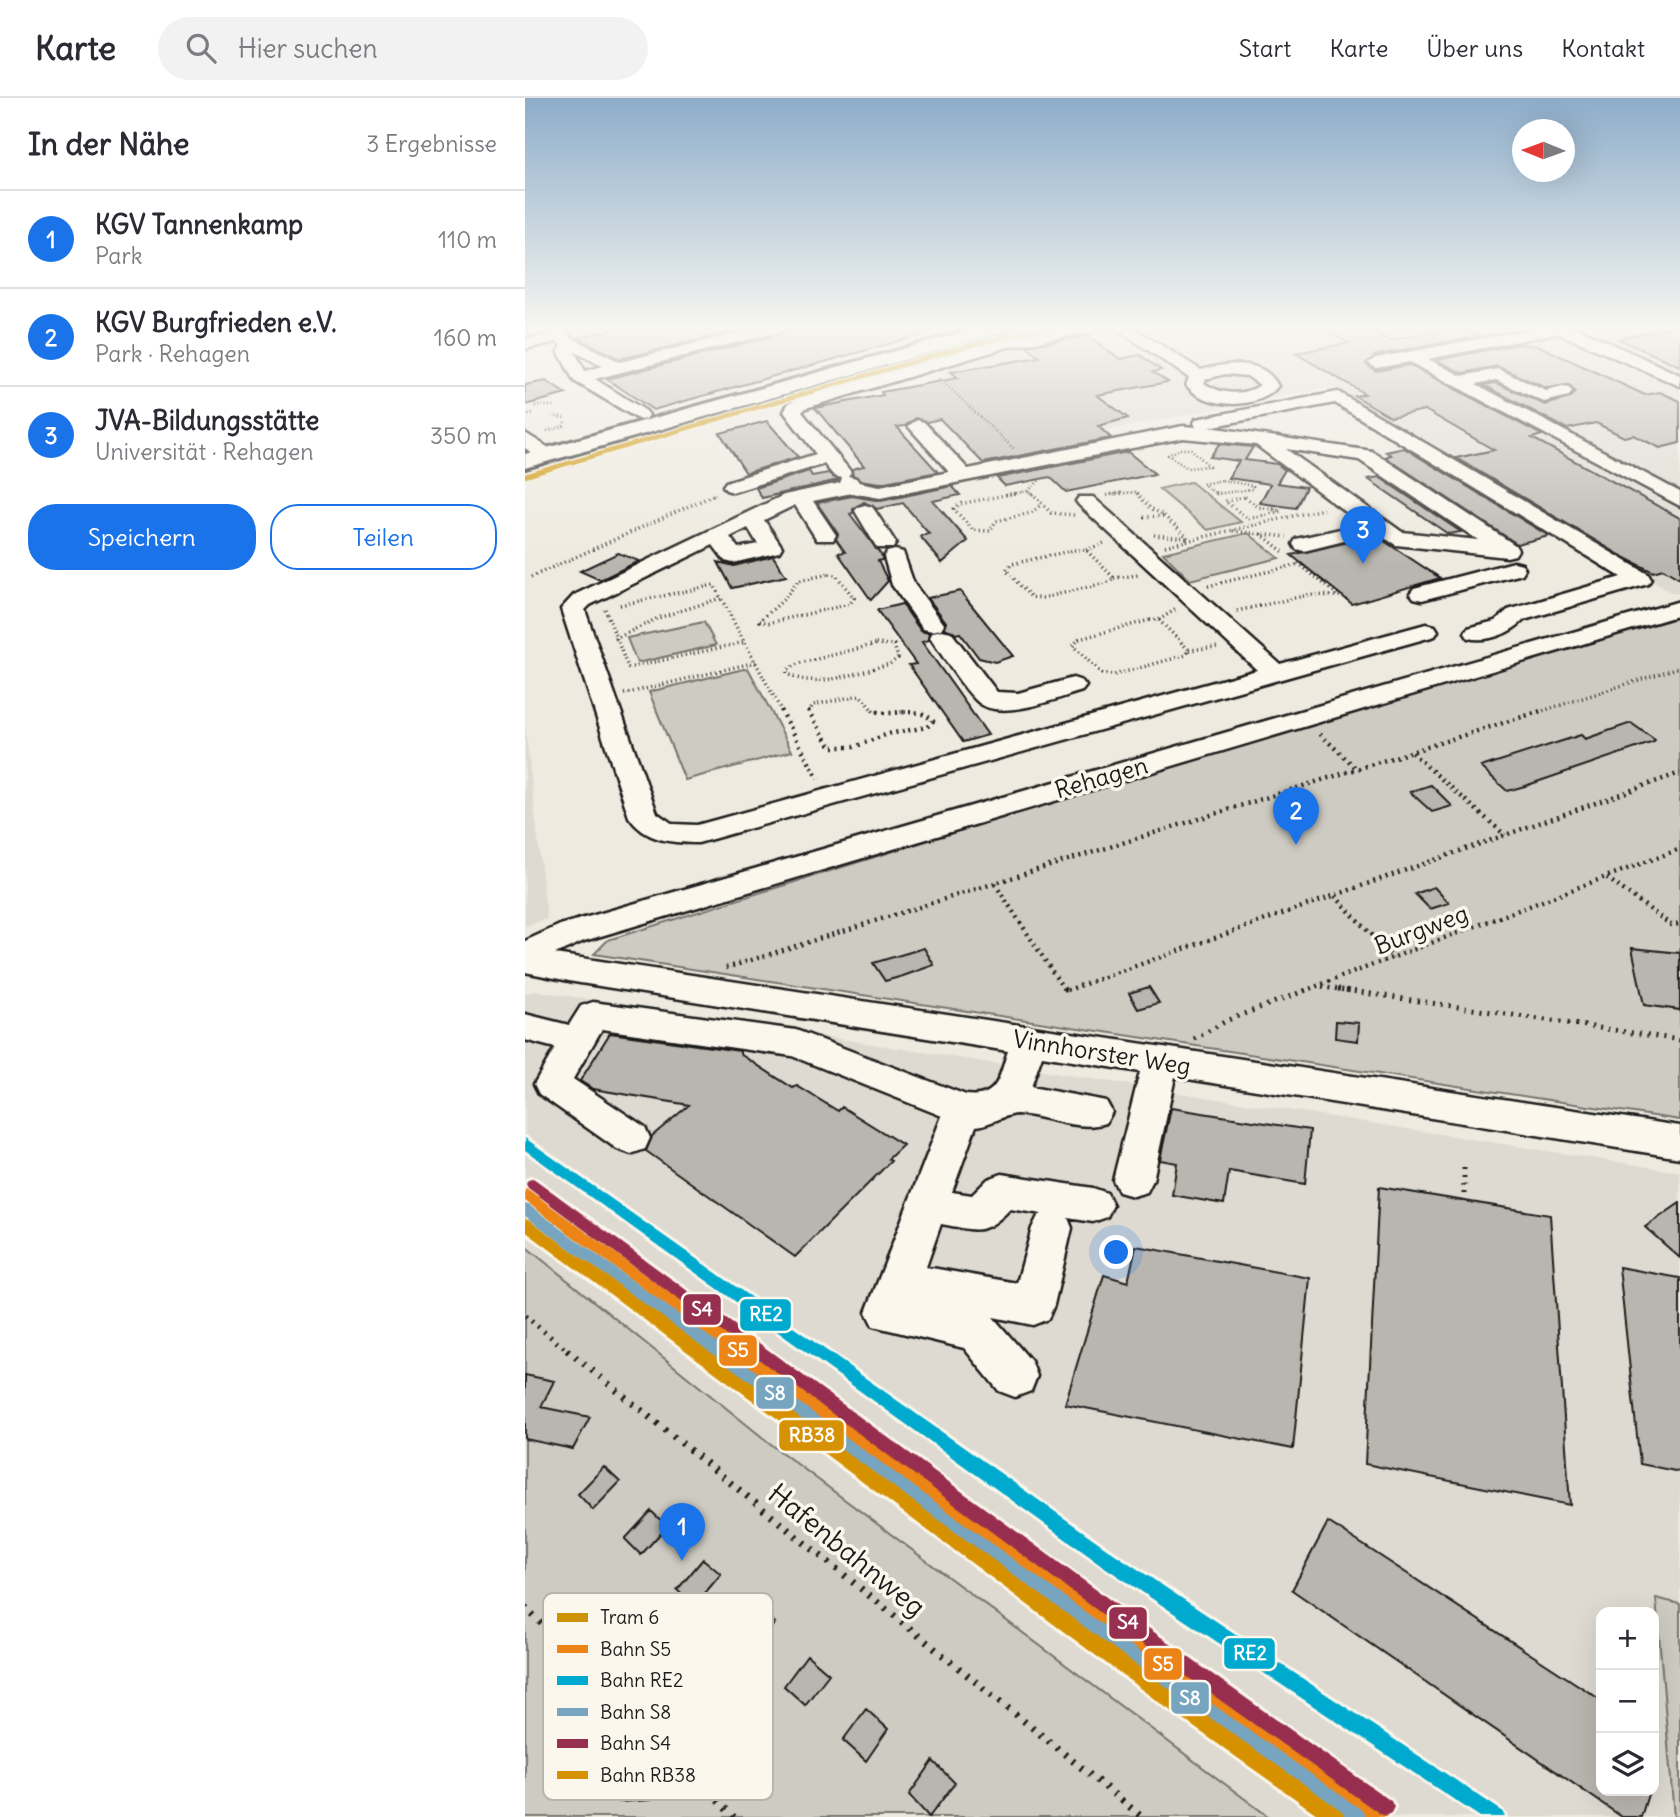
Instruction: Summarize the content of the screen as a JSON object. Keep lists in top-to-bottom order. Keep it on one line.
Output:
{"streets":{"street":["Rehagen","Vinnhorster Weg"],"path":["Burgweg","Hafenbahnweg"]},"crossings":[["Burgweg","Vinnhorster Weg"]],"lines":["tram line 6","rail line RE2","rail line S4","rail line S5","rail line S8","rail line RB38"],"legend":["Tram 6","Bahn S5","Bahn RE2","Bahn S8","Bahn S4","Bahn RB38"],"north":"left","page":{"header":"Karte","search":"Hier suchen","nav":["Start","Karte","Über uns","Kontakt"],"heading":["In der Nähe","3 Ergebnisse"],"list":[{"mark":"1","name":"KGV Tannenkamp","note":"Park","value":"110 m"},{"mark":"2","name":"KGV Burgfrieden e.V.","note":"Park · Rehagen","value":"160 m"},{"mark":"3","name":"JVA-Bildungsstätte","note":"Universität · Rehagen","value":"350 m"}],"buttons":["Speichern","Teilen"],"pins":["3","2","1"],"map_buttons":["+","−"]}}
